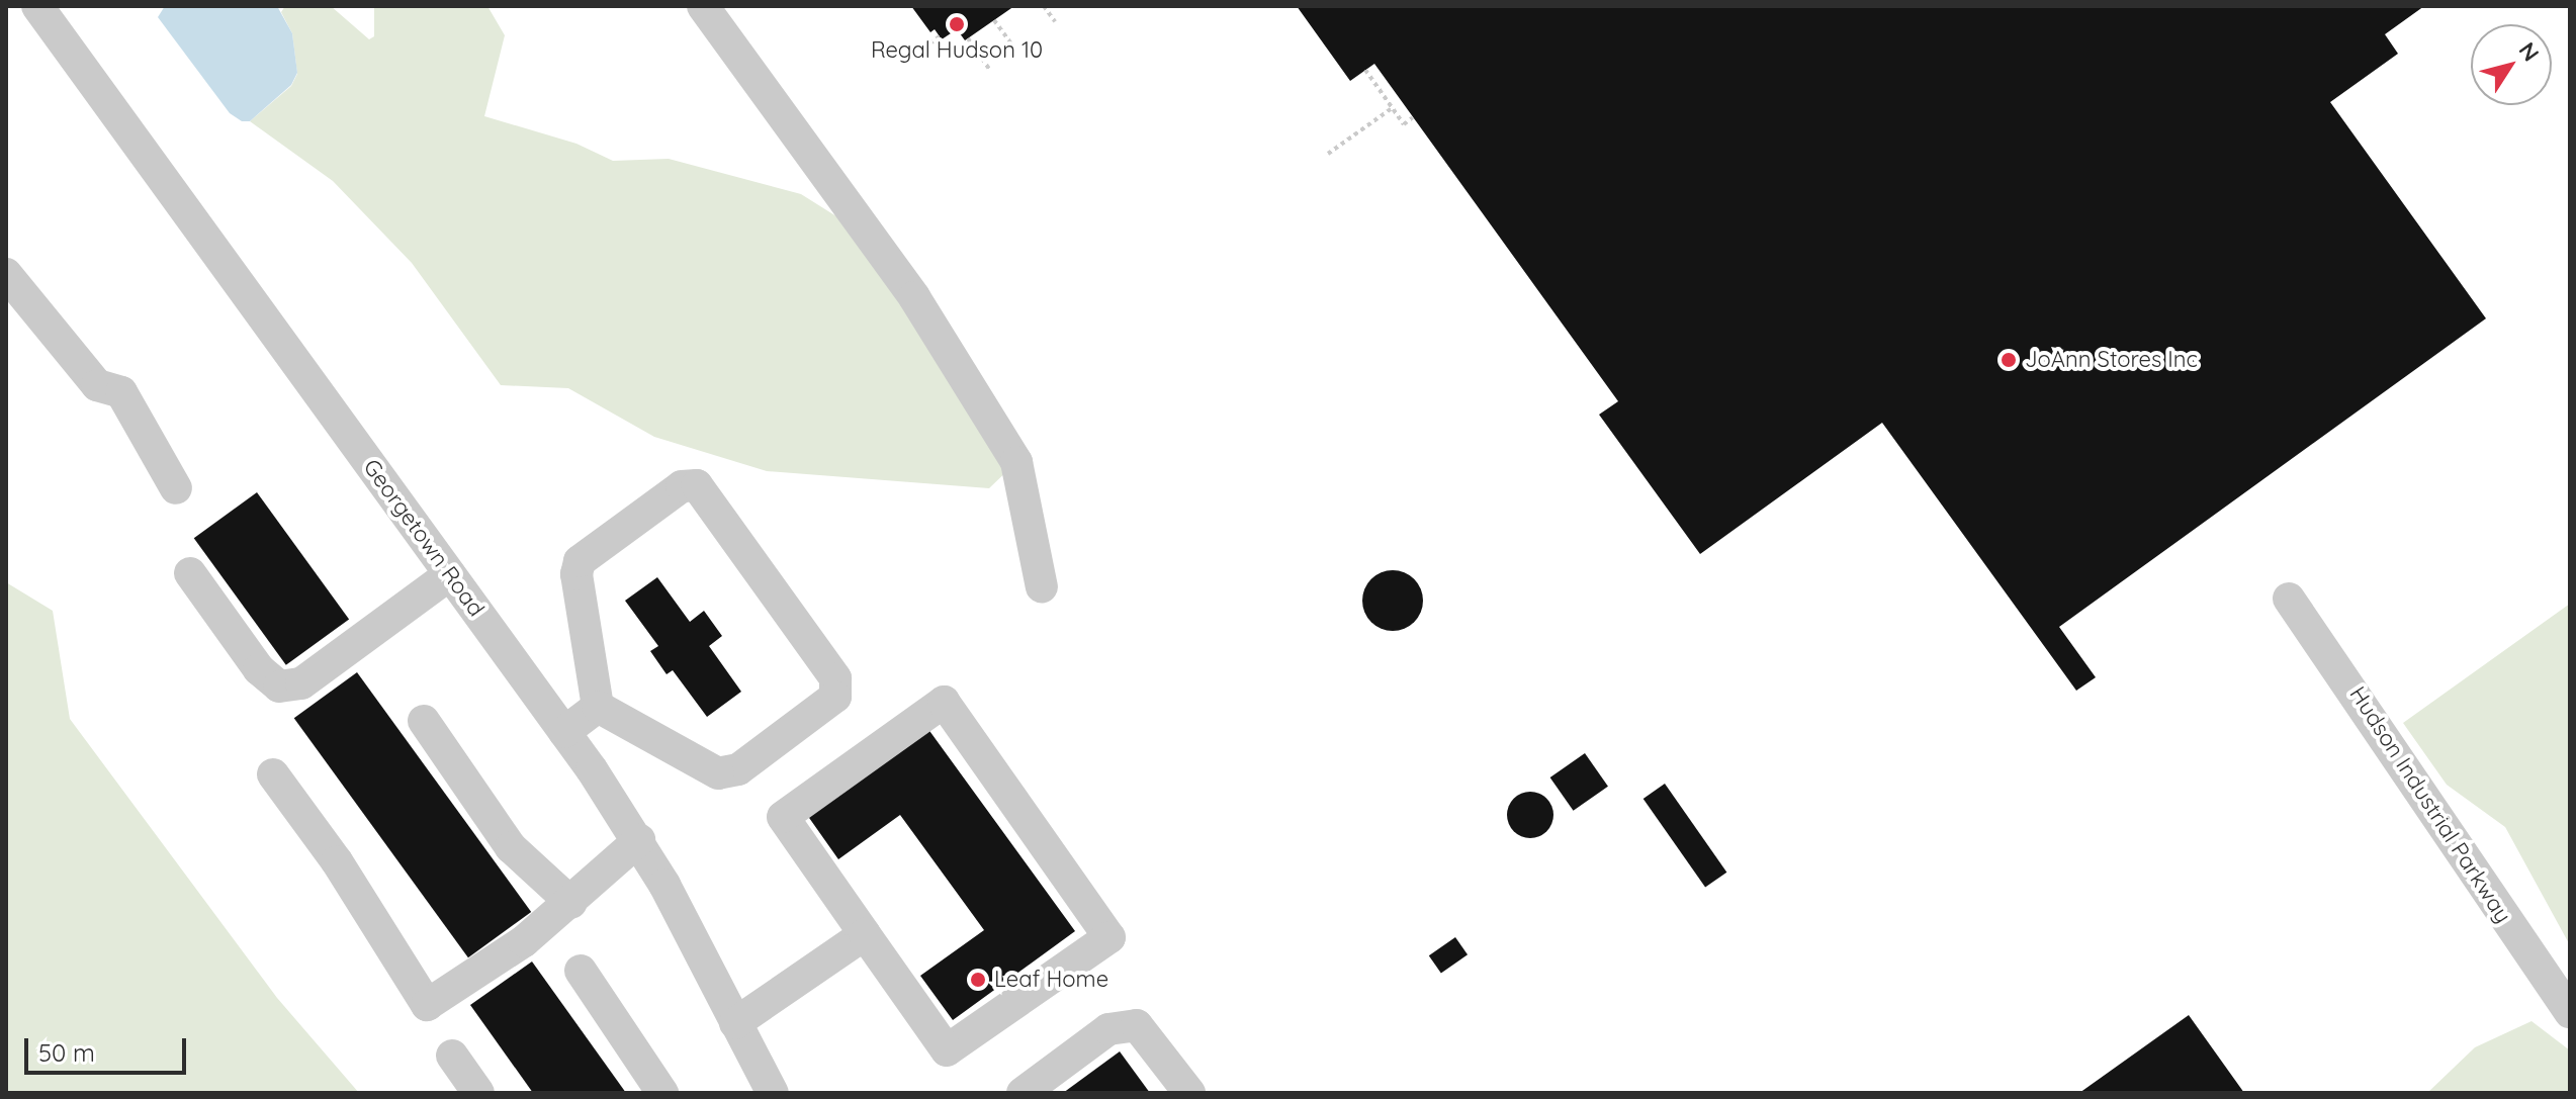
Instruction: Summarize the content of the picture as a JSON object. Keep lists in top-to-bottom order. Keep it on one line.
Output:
{"streets":{"street":["Georgetown Road","Hudson Industrial Parkway"]},"places":["Regal Hudson 10","JoAnn Stores Inc","Leaf Home"],"scale_bar":"50 m","north":"top right"}
